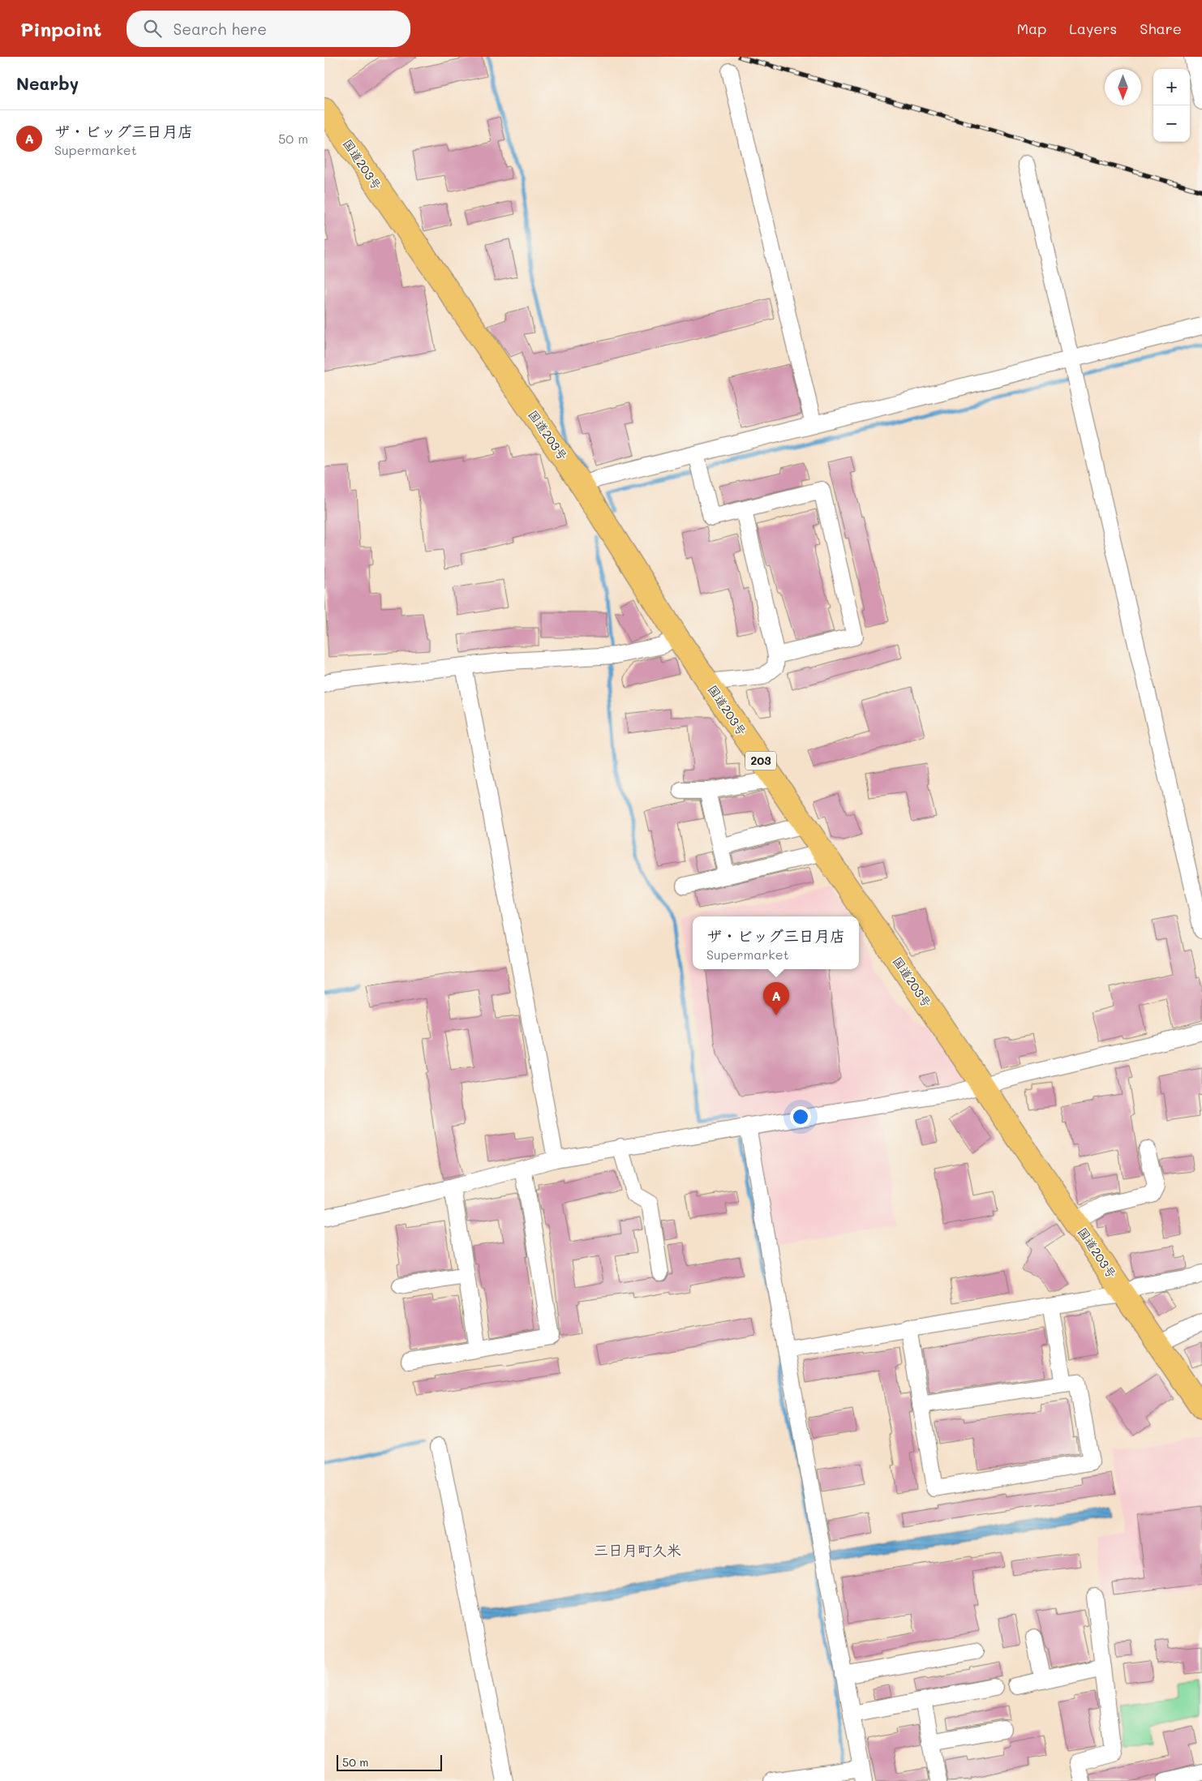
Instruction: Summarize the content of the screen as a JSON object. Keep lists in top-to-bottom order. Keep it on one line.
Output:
{"streets":{"highway":["国道203号","203"]},"districts":["三日月町久米"],"scale_bar":"50 m","north":"bottom","page":{"header":"Pinpoint","search":"Search here","nav":["Map","Layers","Share"],"heading":"Nearby","map_buttons":["+","−"],"list":[{"mark":"A","name":"ザ・ビッグ三日月店","note":"Supermarket","value":"50 m"}],"popup":["ザ・ビッグ三日月店","Supermarket"],"pins":"A","scale":"50 m"}}
